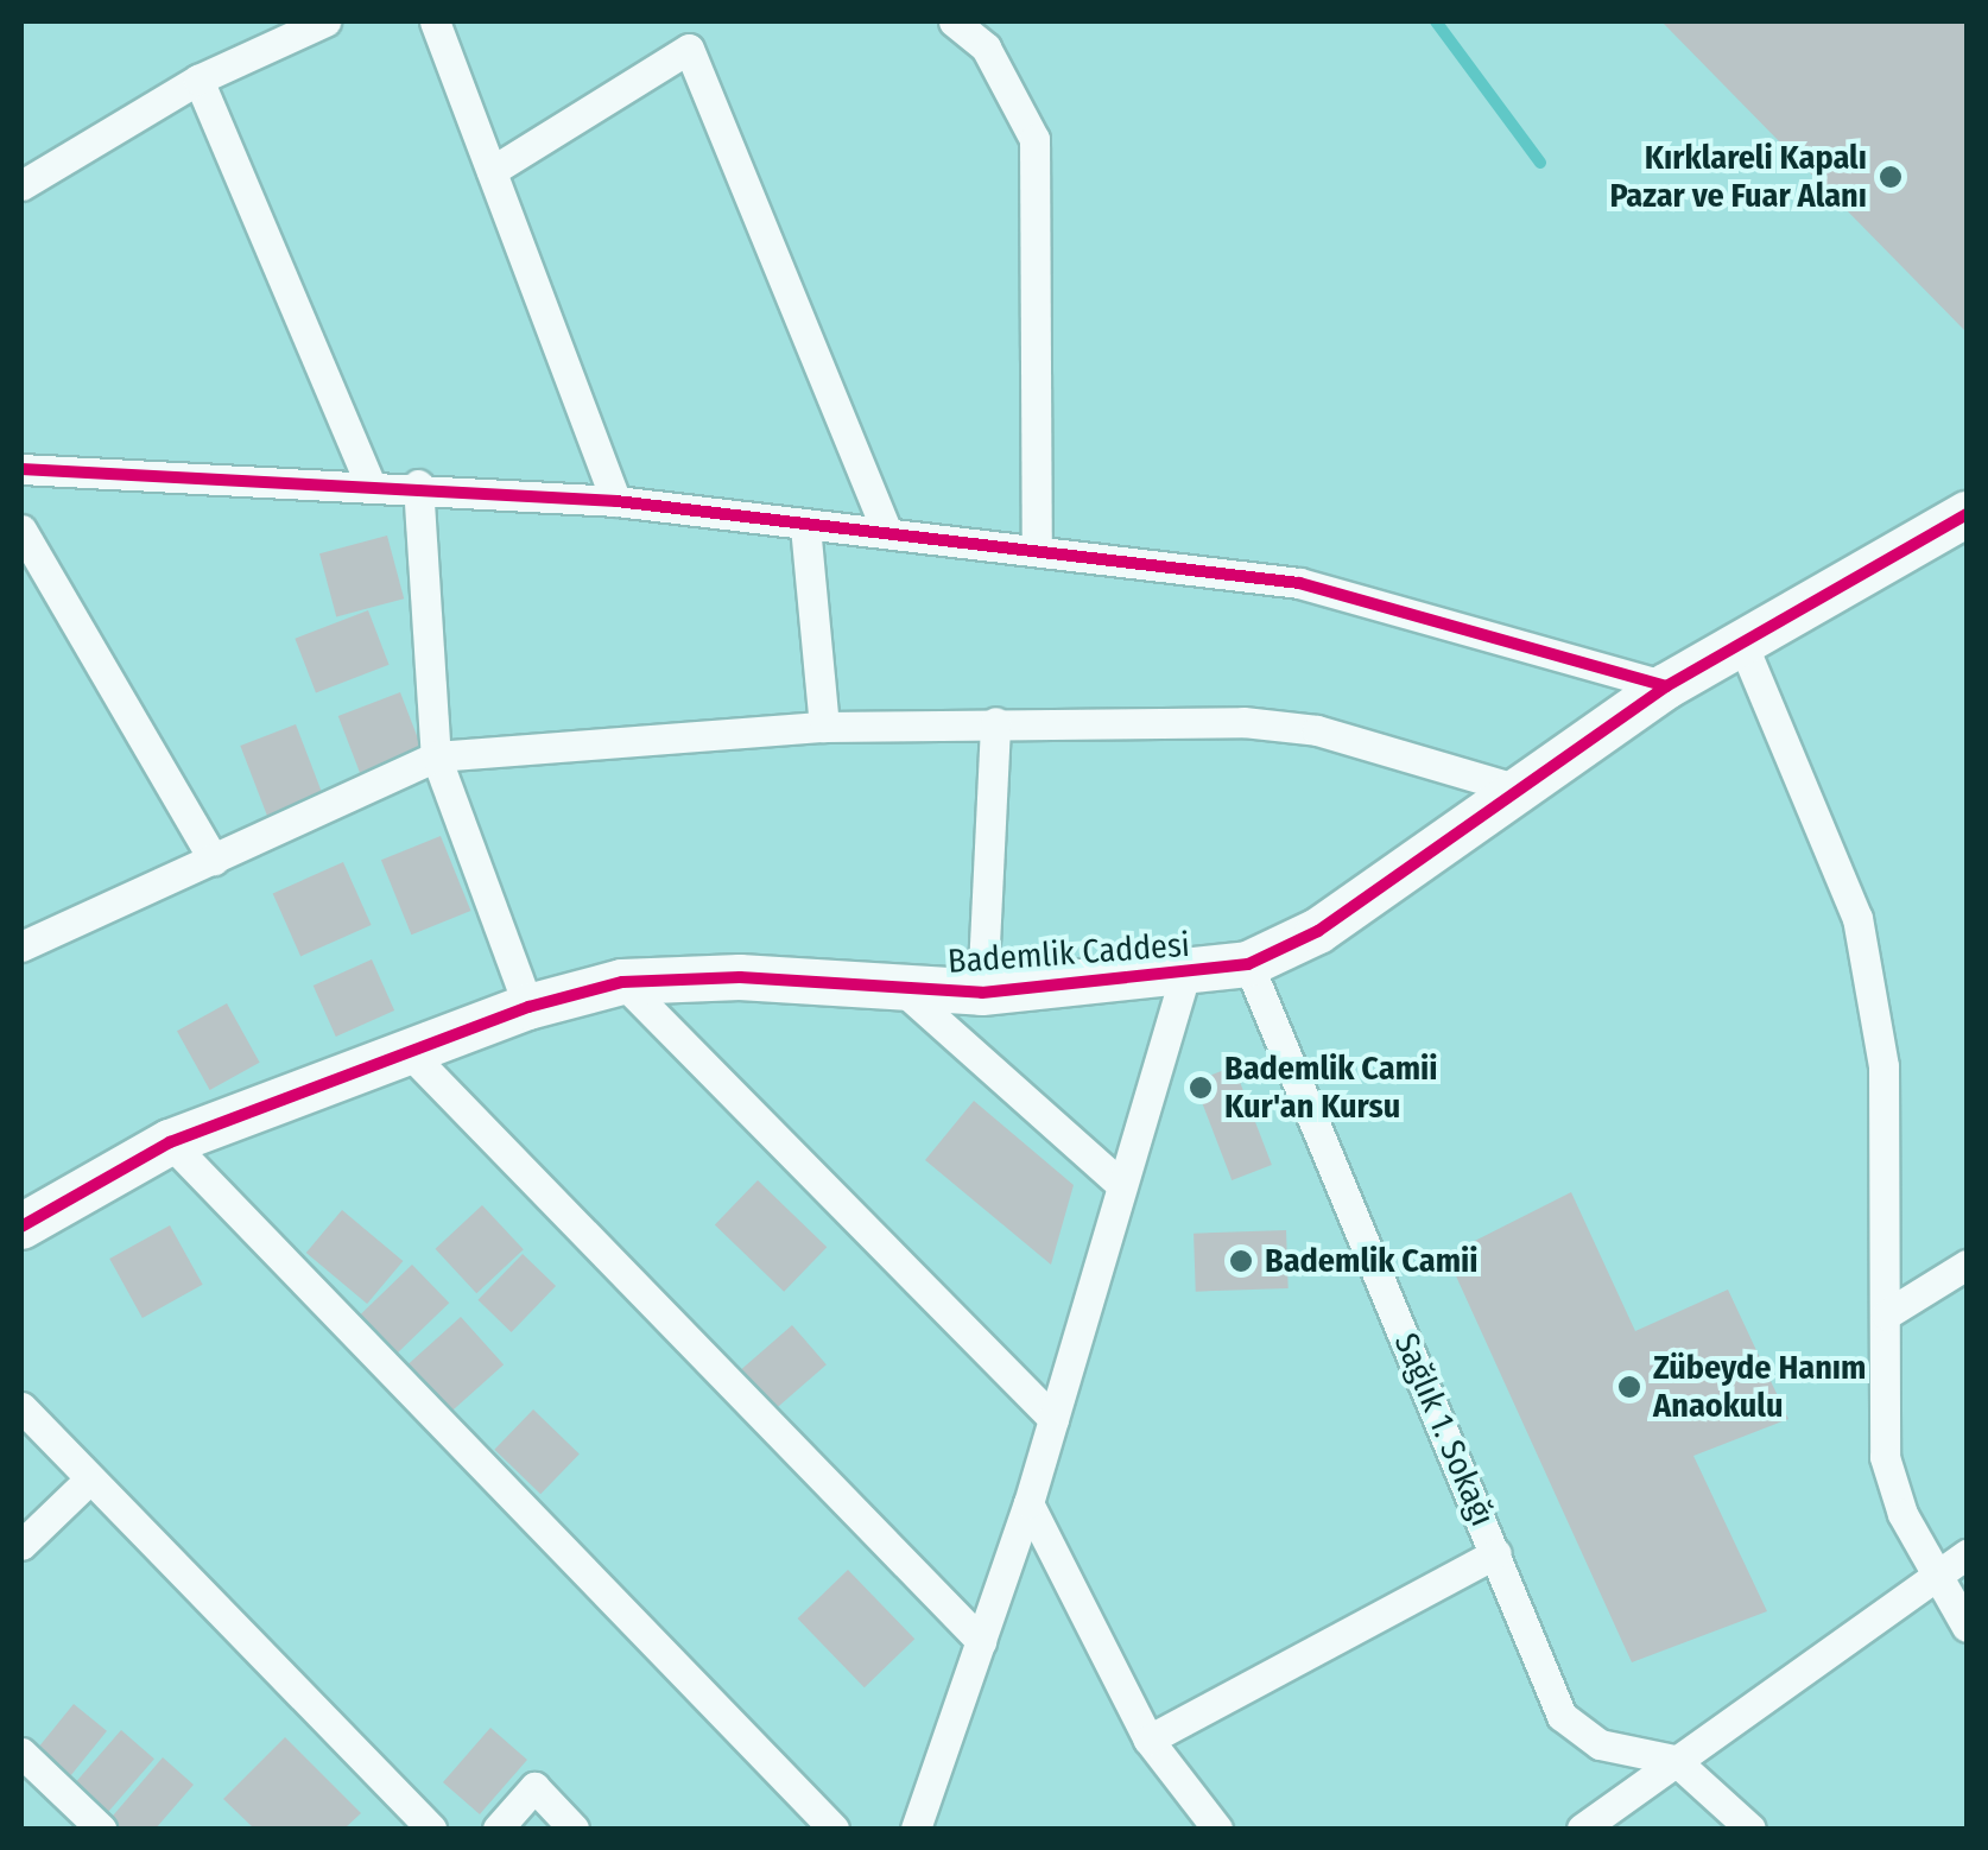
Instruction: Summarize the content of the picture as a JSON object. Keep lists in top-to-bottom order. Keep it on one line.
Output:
{"streets":{"street":["Bademlik Caddesi","Sağlık 1. Sokağı"]},"crossings":[["Bademlik Caddesi","Sağlık 1. Sokağı"]],"places":["Kırklareli Kapalı Pazar ve Fuar Alanı","Bademlik Camii Kur'an Kursu","Bademlik Camii","Zübeyde Hanım Anaokulu"]}
